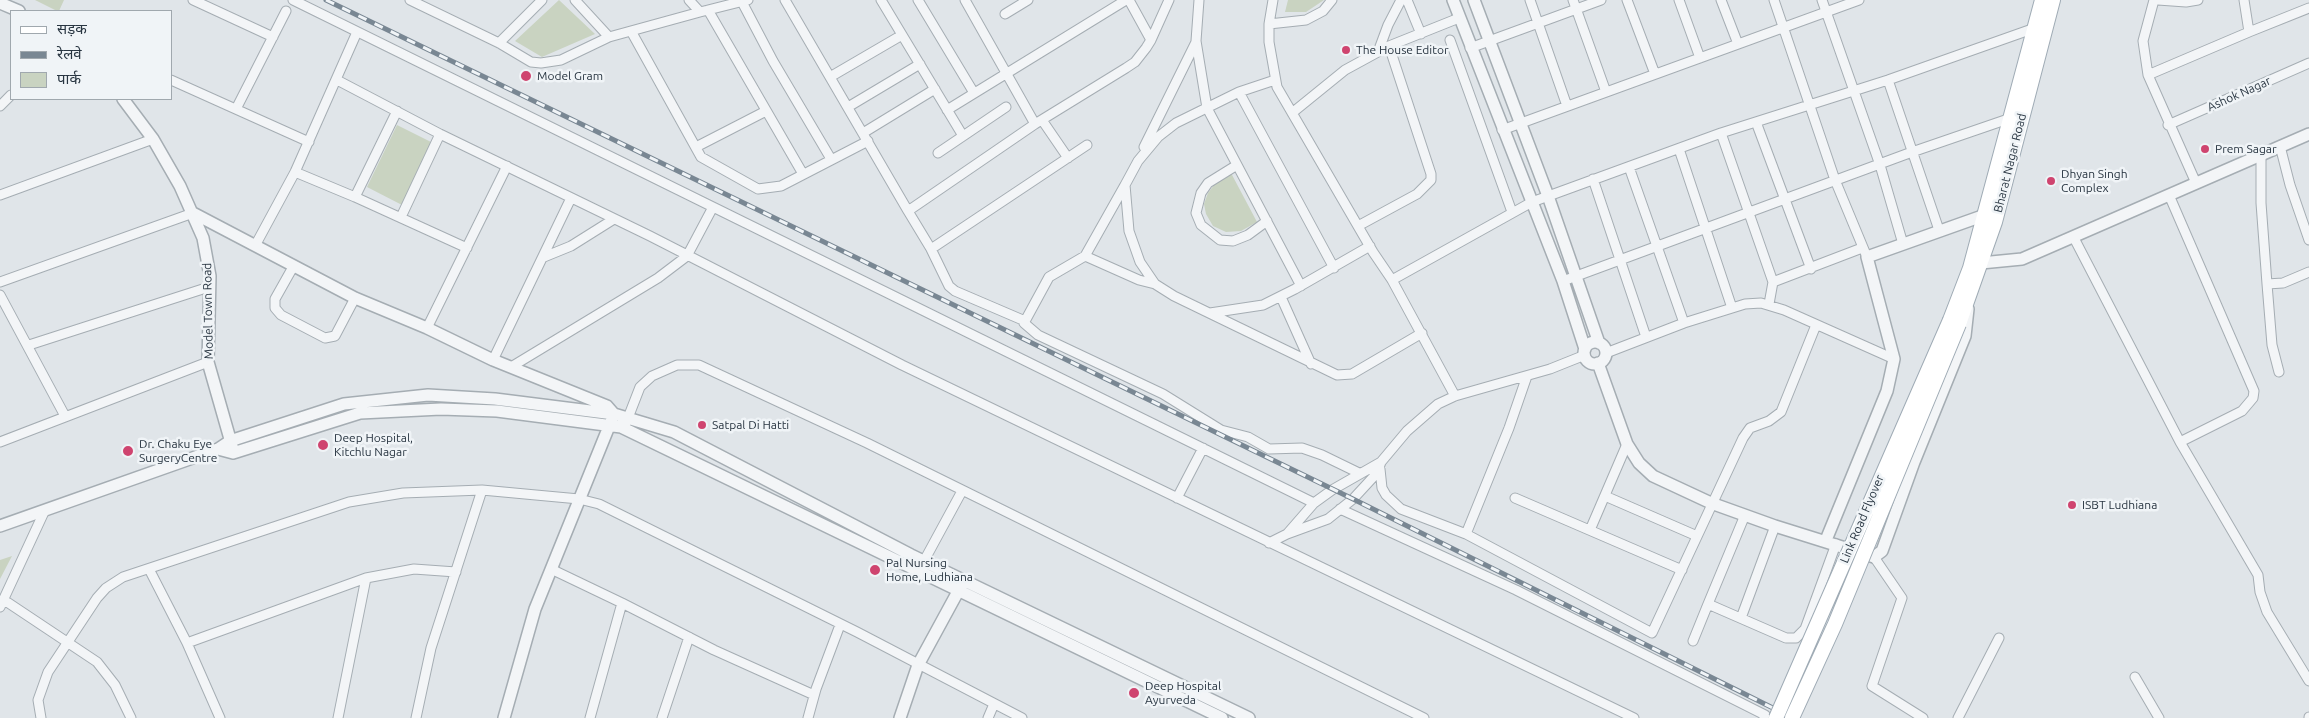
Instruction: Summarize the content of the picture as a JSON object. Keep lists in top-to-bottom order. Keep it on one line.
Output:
{"streets":{"main road":["Bharat Nagar Road","Link Road Flyover"],"street":["Ashok Nagar","Model Town Road"]},"crossings":[["Bharat Nagar Road","Link Road Flyover"]],"places":["The House Editor","Model Gram","Prem Sagar","Dhyan Singh Complex","Satpal Di Hatti","Deep Hospital, Kitchlu Nagar","Dr. Chaku Eye SurgeryCentre","ISBT Ludhiana","Pal Nursing Home, Ludhiana","Deep Hospital Ayurveda"],"legend":["सड़क","रेलवे","पार्क"]}
